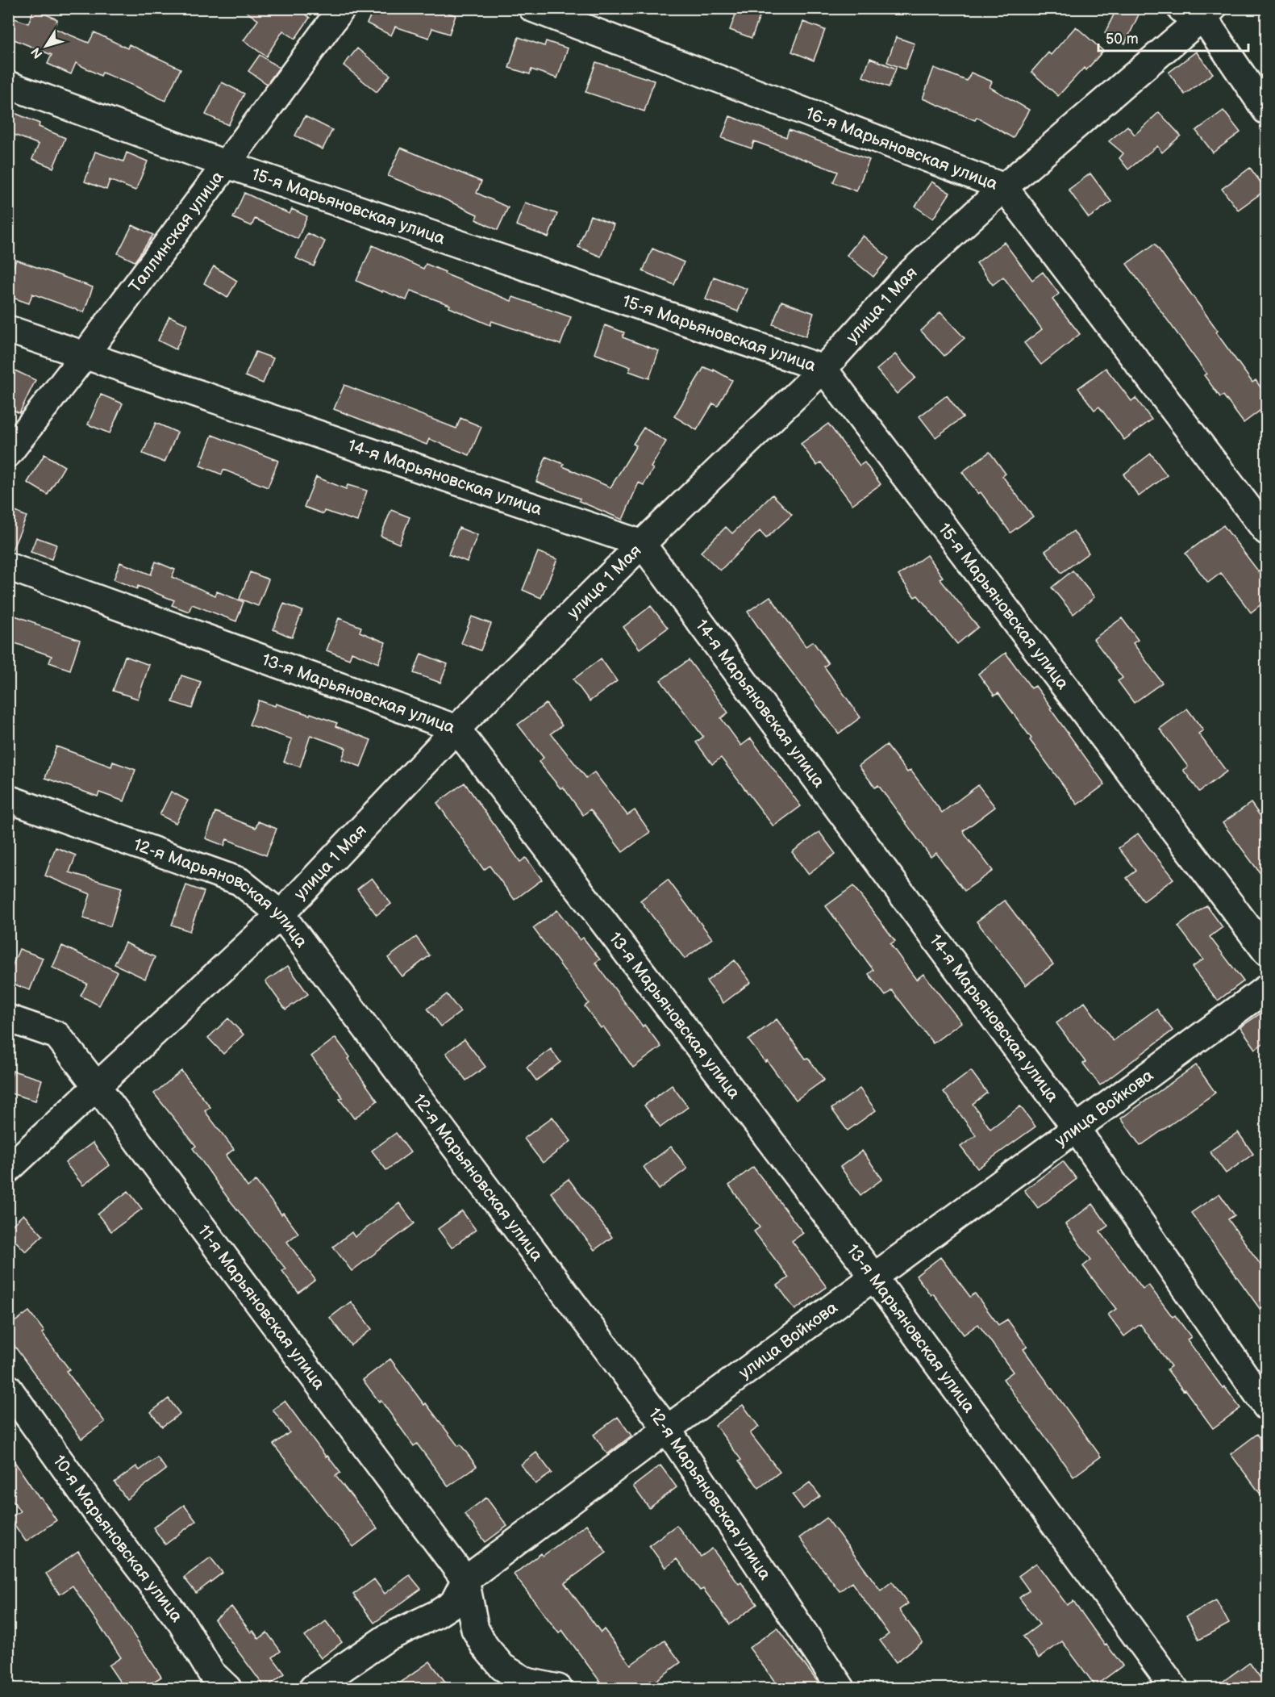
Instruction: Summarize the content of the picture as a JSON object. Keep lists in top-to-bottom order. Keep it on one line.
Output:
{"streets":{"street":["16-я Марьяновская улица","15-я Марьяновская улица","Таллинская улица","улица 1 Мая","14-я Марьяновская улица","13-я Марьяновская улица","12-я Марьяновская улица","улица Войкова","11-я Марьяновская улица","10-я Марьяновская улица"]},"crossings":[["16-я Марьяновская улица","улица 1 Мая"],["15-я Марьяновская улица","Таллинская улица"],["15-я Марьяновская улица","улица 1 Мая"],["Таллинская улица","14-я Марьяновская улица"],["улица 1 Мая","14-я Марьяновская улица"],["улица 1 Мая","13-я Марьяновская улица"],["улица 1 Мая","12-я Марьяновская улица"],["улица 1 Мая","11-я Марьяновская улица"],["14-я Марьяновская улица","улица Войкова"],["13-я Марьяновская улица","улица Войкова"],["12-я Марьяновская улица","улица Войкова"],["улица Войкова","11-я Марьяновская улица"]],"scale_bar":"50 m","north":"bottom left"}
